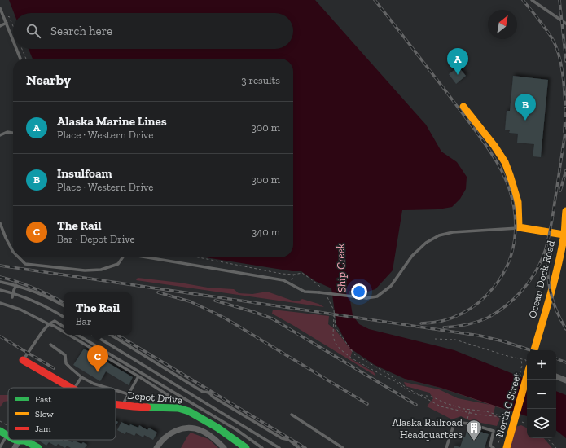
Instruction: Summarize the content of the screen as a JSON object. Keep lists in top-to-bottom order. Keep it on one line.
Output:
{"streets":{"street":["Ocean Dock Road","Depot Drive","North C Street"]},"water":["Ship Creek"],"places":{"building":["Alaska Railroad Headquarters"]},"legend":["Fast","Slow","Jam"],"north":"top right","page":{"search":"Search here","pins":["A","B","C"],"heading":["Nearby","3 results"],"list":[{"mark":"A","name":"Alaska Marine Lines","note":"Place · Western Drive","value":"300 m"},{"mark":"B","name":"Insulfoam","note":"Place · Western Drive","value":"300 m"},{"mark":"C","name":"The Rail","note":"Bar · Depot Drive","value":"340 m"}],"popup":["The Rail","Bar"],"map_buttons":["+","−"]}}
